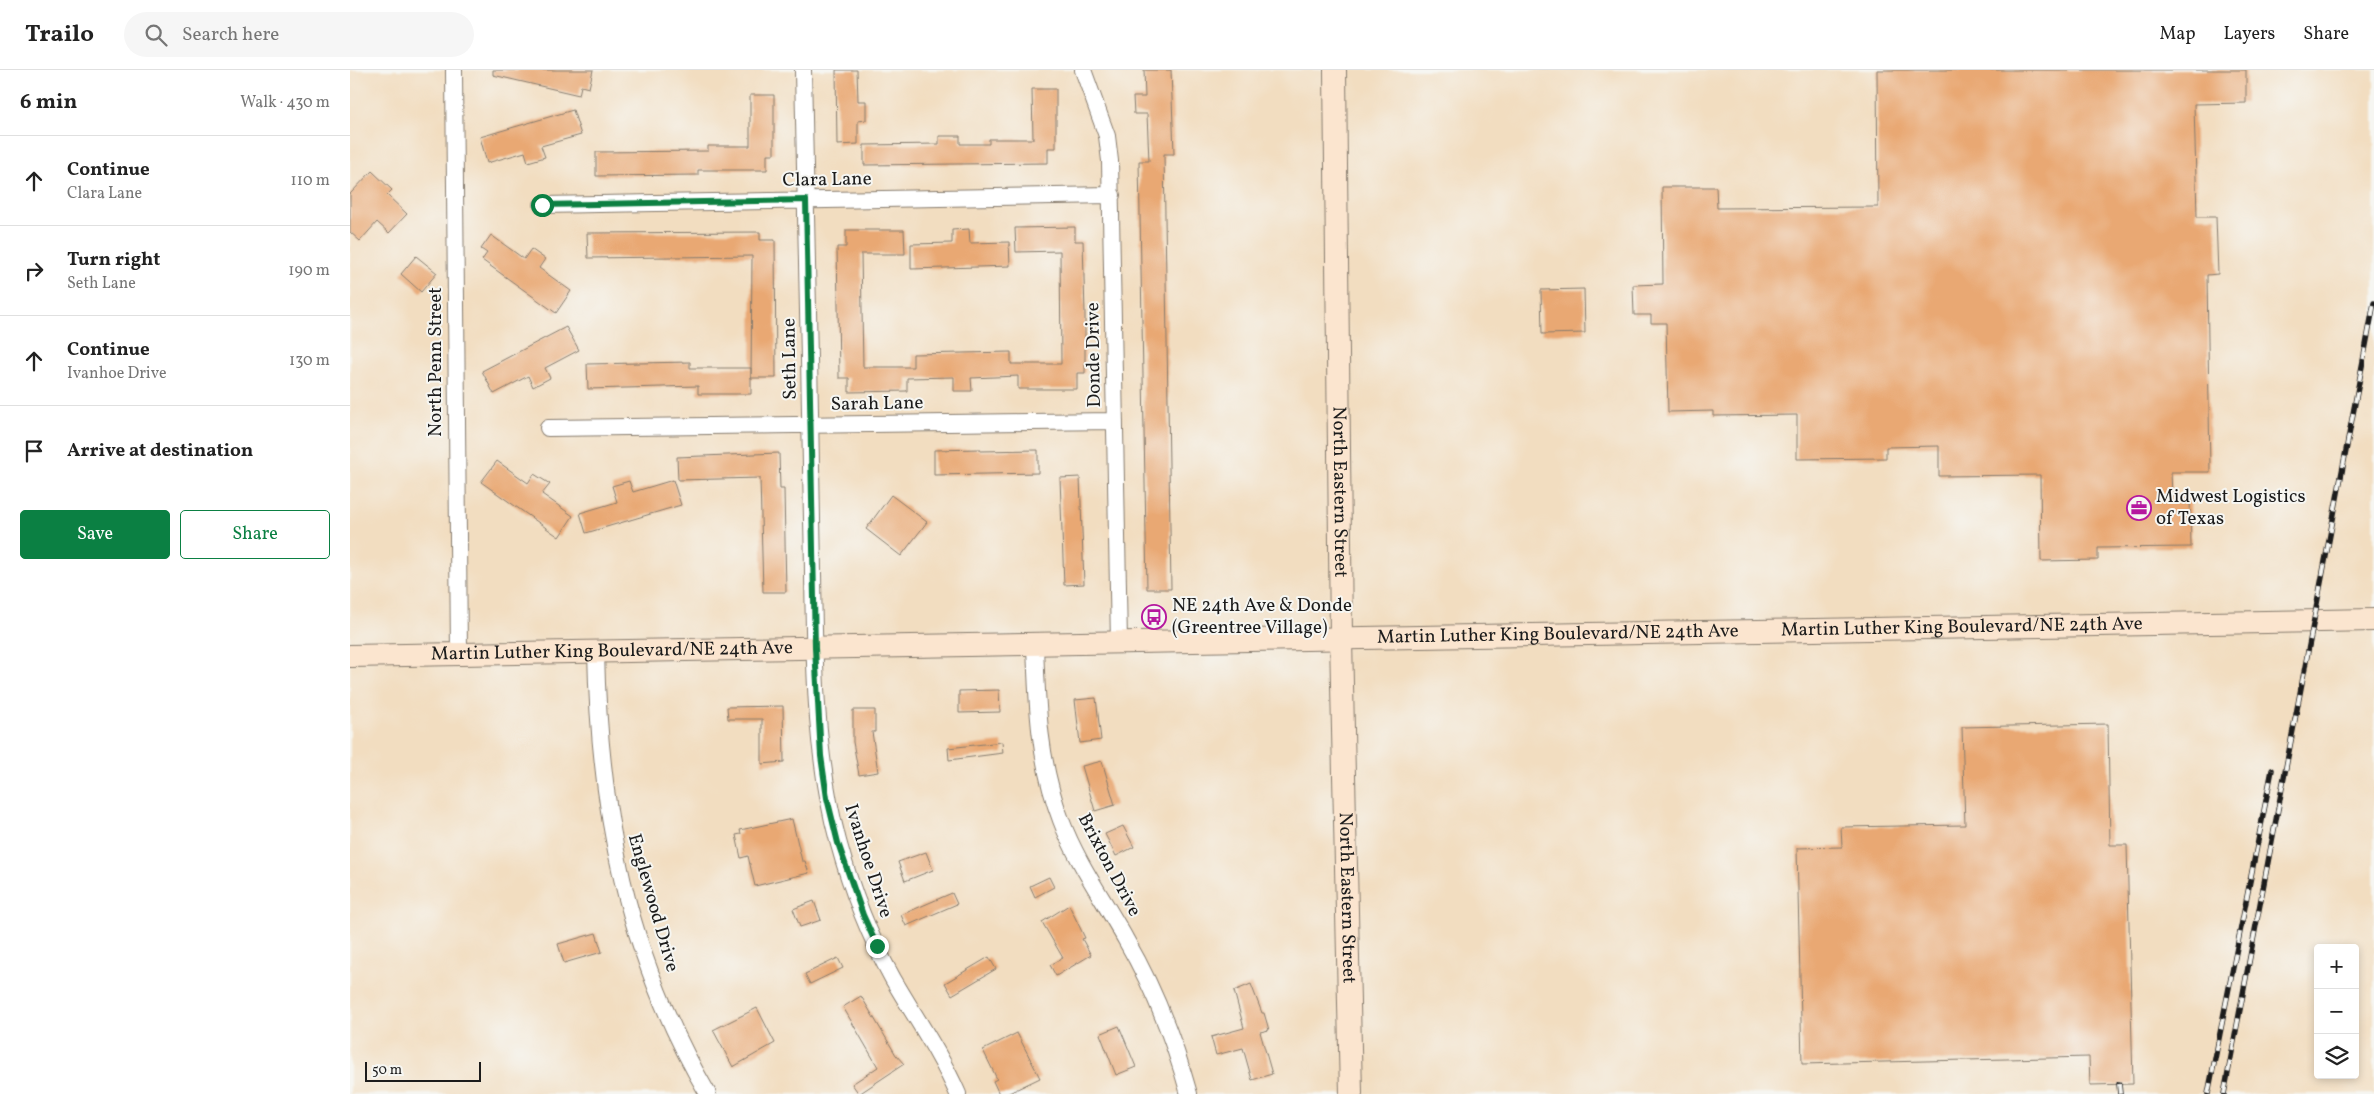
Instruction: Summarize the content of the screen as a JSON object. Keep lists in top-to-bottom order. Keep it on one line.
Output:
{"streets":{"main road":["North Eastern Street","Martin Luther King Boulevard/NE 24th Ave"],"street":["Clara Lane","Donde Drive","Seth Lane","North Penn Street","Sarah Lane","Ivanhoe Drive","Brixton Drive","Englewood Drive"]},"crossings":[["Clara Lane","Donde Drive"],["Clara Lane","Seth Lane"],["Donde Drive","Sarah Lane"],["Donde Drive","Martin Luther King Boulevard/NE 24th Ave"],["Seth Lane","Sarah Lane"],["Seth Lane","Martin Luther King Boulevard/NE 24th Ave"],["Seth Lane","Ivanhoe Drive"],["North Penn Street","Martin Luther King Boulevard/NE 24th Ave"],["North Eastern Street","Martin Luther King Boulevard/NE 24th Ave"],["Martin Luther King Boulevard/NE 24th Ave","Ivanhoe Drive"],["Martin Luther King Boulevard/NE 24th Ave","Brixton Drive"],["Martin Luther King Boulevard/NE 24th Ave","Englewood Drive"]],"places":{"office":["Midwest Logistics of Texas"],"bus stop":["NE 24th Ave & Donde (Greentree Village)"]},"scale_bar":"50 m","page":{"header":"Trailo","search":"Search here","nav":["Map","Layers","Share"],"heading":["6 min","Walk · 430 m"],"list":[["Continue","Clara Lane","110 m"],["Turn right","Seth Lane","190 m"],["Continue","Ivanhoe Drive","130 m"],"Arrive at destination"],"buttons":["Save","Share"],"map_buttons":["+","−"],"scale":"50 m"}}
